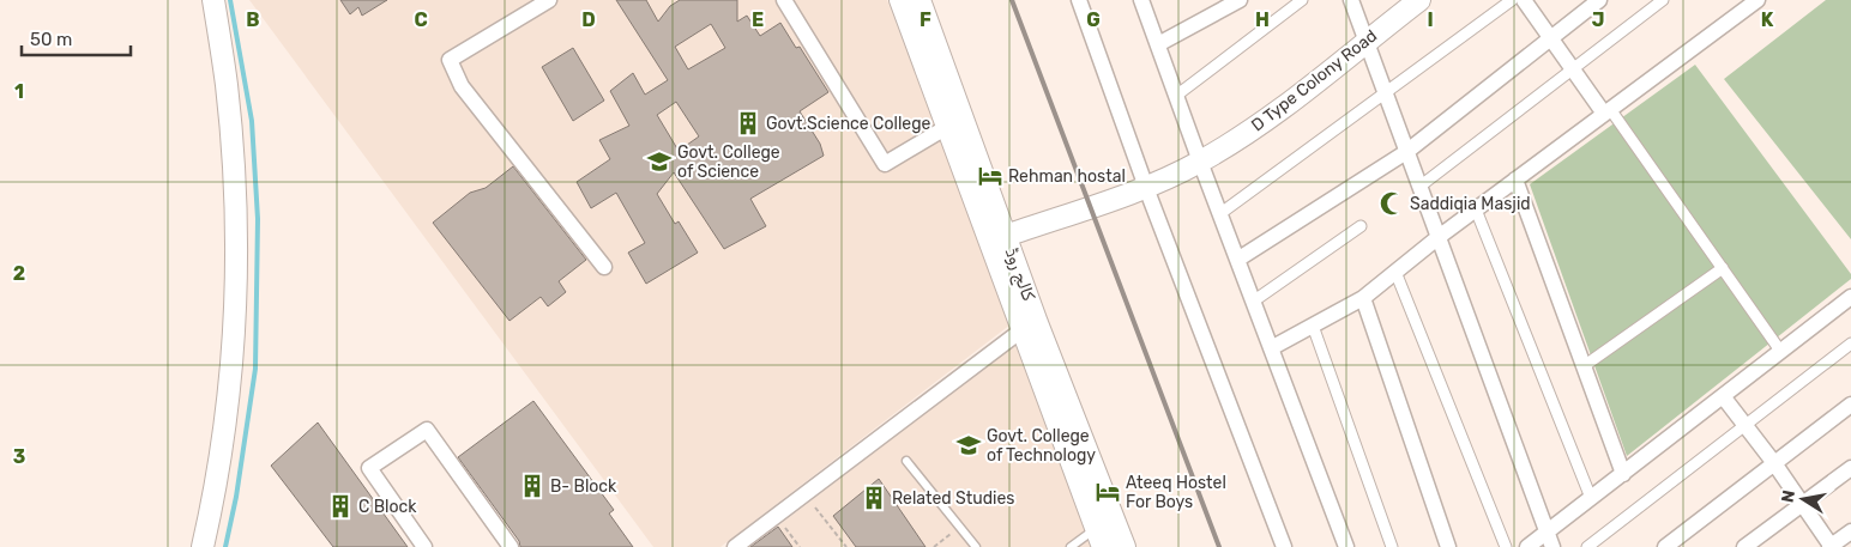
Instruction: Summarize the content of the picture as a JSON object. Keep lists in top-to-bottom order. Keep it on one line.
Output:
{"streets":{"main road":["D Type Colony Road","کالج روڈ"]},"crossings":[["D Type Colony Road","کالج روڈ"]],"places":{"building":["Govt.Science College","B- Block","Related Studies","C Block"],"school or university":["Govt. College of Science","Govt. College of Technology"],"hotel":["Rehman hostal","Ateeq Hostel For Boys"],"mosque":["Saddiqia Masjid"]},"scale_bar":"50 m","north":"left","grid":{"columns":["B","C","D","E","F","G","H","I","J","K"],"rows":["1","2","3"]}}
